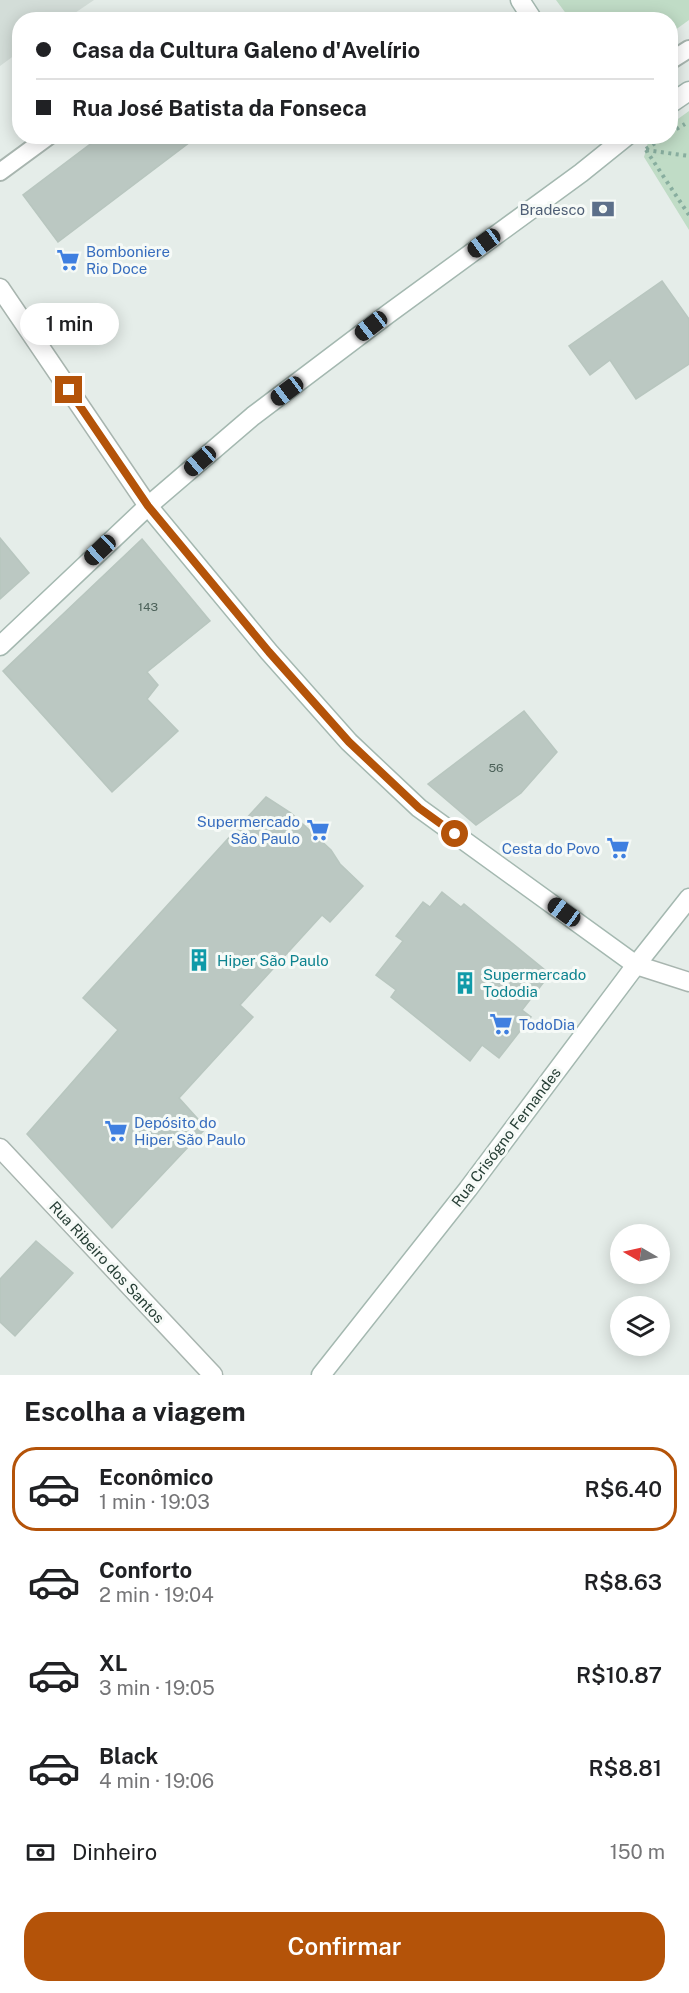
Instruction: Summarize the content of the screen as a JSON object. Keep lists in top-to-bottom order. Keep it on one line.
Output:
{"streets":{"main road":["Rua Crisógno Fernandes","Rua Ribeiro dos Santos"]},"places":{"bank":["Bradesco"],"supermarket":["Bomboniere Rio Doce","Supermercado São Paulo","Cesta do Povo","TodoDia","Depósito do Hiper São Paulo"],"building":["Hiper São Paulo","Supermercado Tododia"]},"house_numbers":["143","56"],"north":"left","page":{"banner":["Casa da Cultura Galeno d'Avelírio","Rua José Batista da Fonseca"],"bubble":"1 min","heading":"Escolha a viagem","list":[{"name":"Econômico","note":"1 min · 19:03","value":"R$6.40"},{"name":"Conforto","note":"2 min · 19:04","value":"R$8.63"},{"name":"XL","note":"3 min · 19:05","value":"R$10.87"},{"name":"Black","note":"4 min · 19:06","value":"R$8.81"}],"pay":["Dinheiro","150 m"],"buttons":"Confirmar"}}
